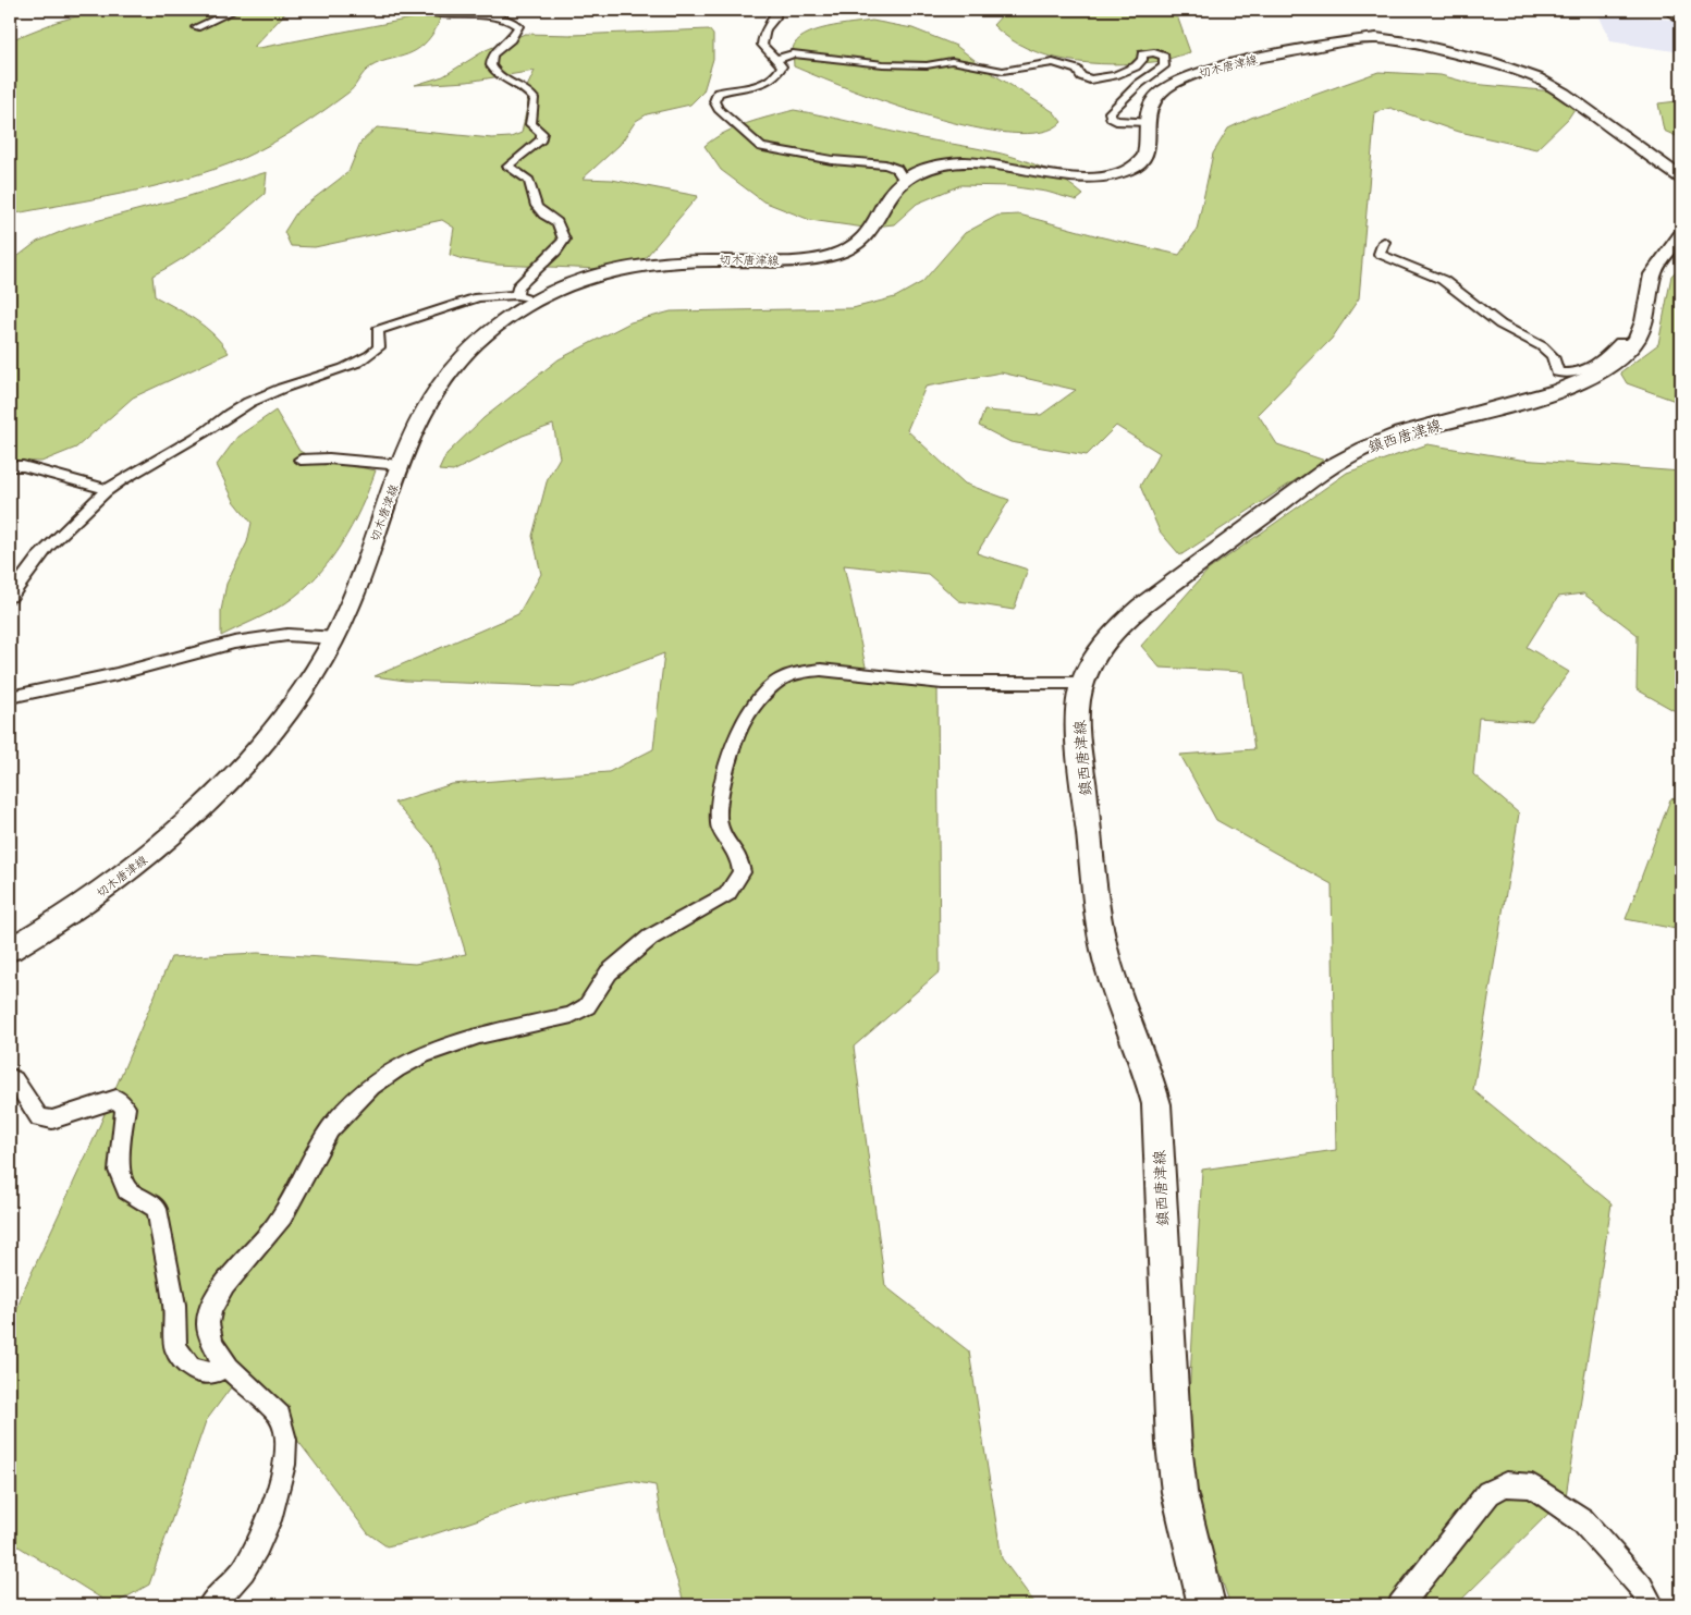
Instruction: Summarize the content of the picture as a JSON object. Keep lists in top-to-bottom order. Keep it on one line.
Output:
{"streets":{"main road":["切木唐津線","鎮西唐津線"]}}
